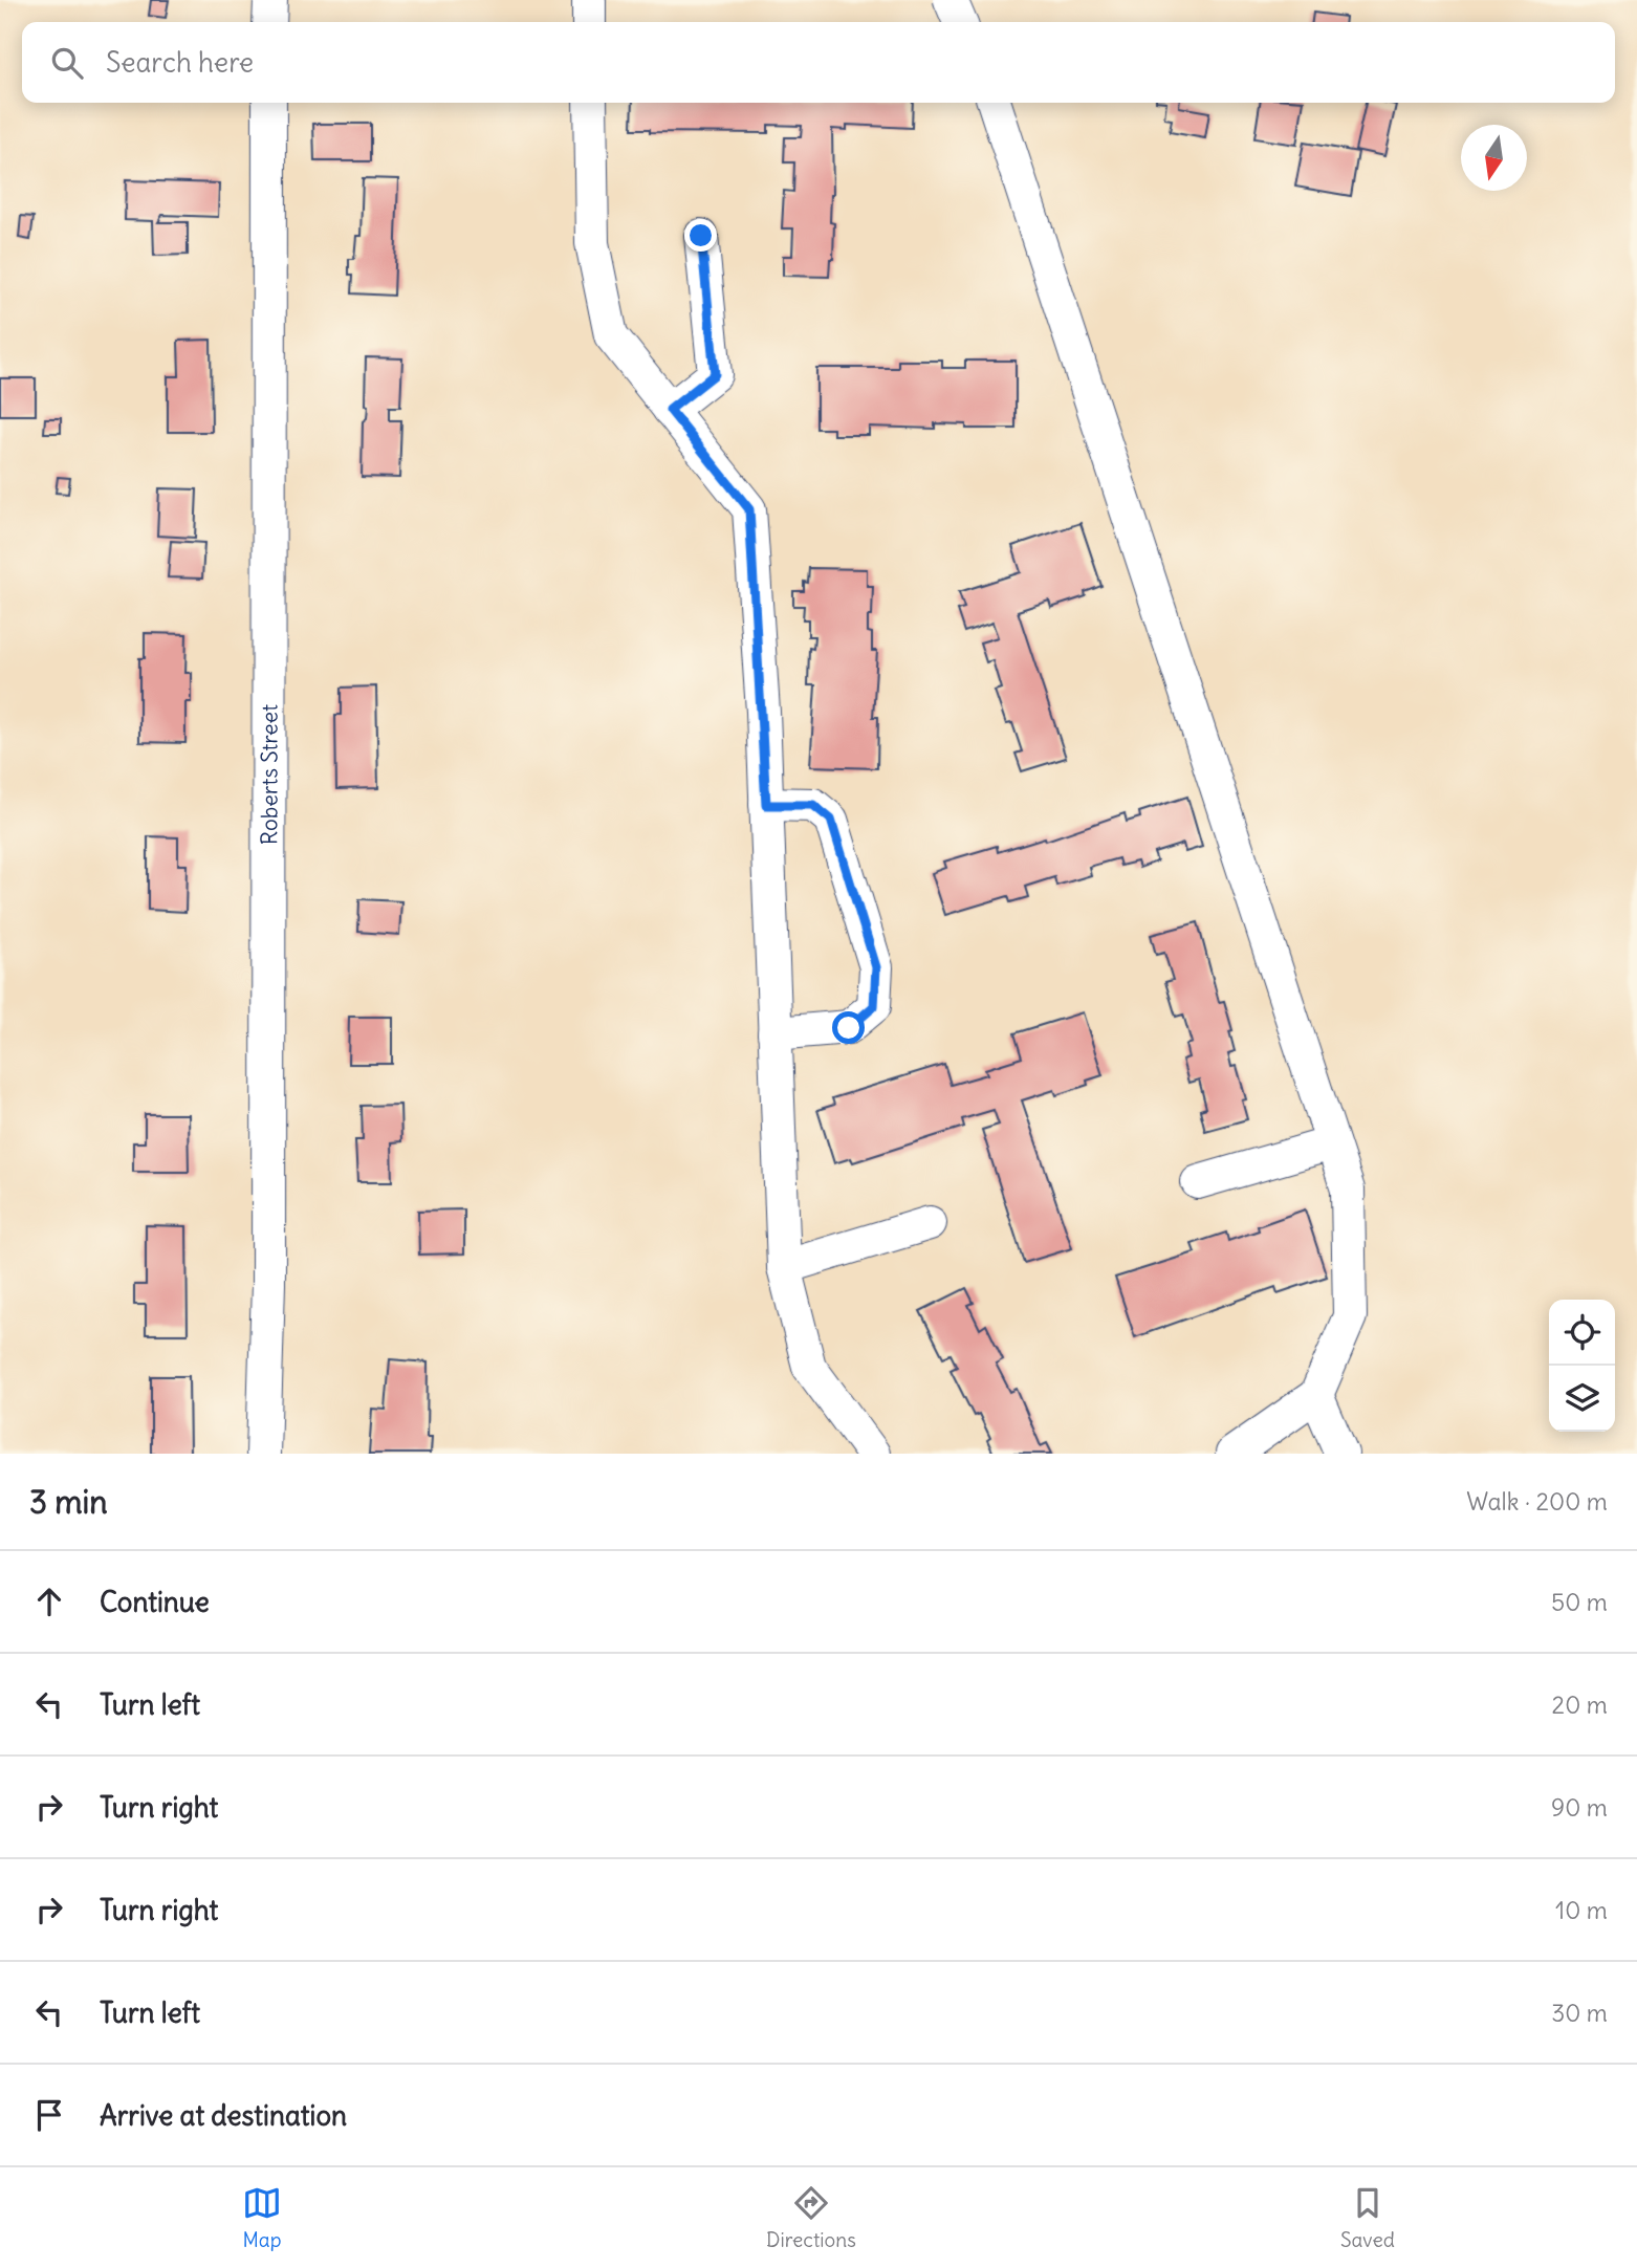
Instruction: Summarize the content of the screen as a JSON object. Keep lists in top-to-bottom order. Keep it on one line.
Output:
{"streets":{"street":["Roberts Street"]},"north":"bottom","page":{"search":"Search here","heading":["3 min","Walk · 200 m"],"list":[["Continue","50 m"],["Turn left","20 m"],["Turn right","90 m"],["Turn right","10 m"],["Turn left","30 m"],"Arrive at destination"],"nav":["Map","Directions","Saved"]}}
